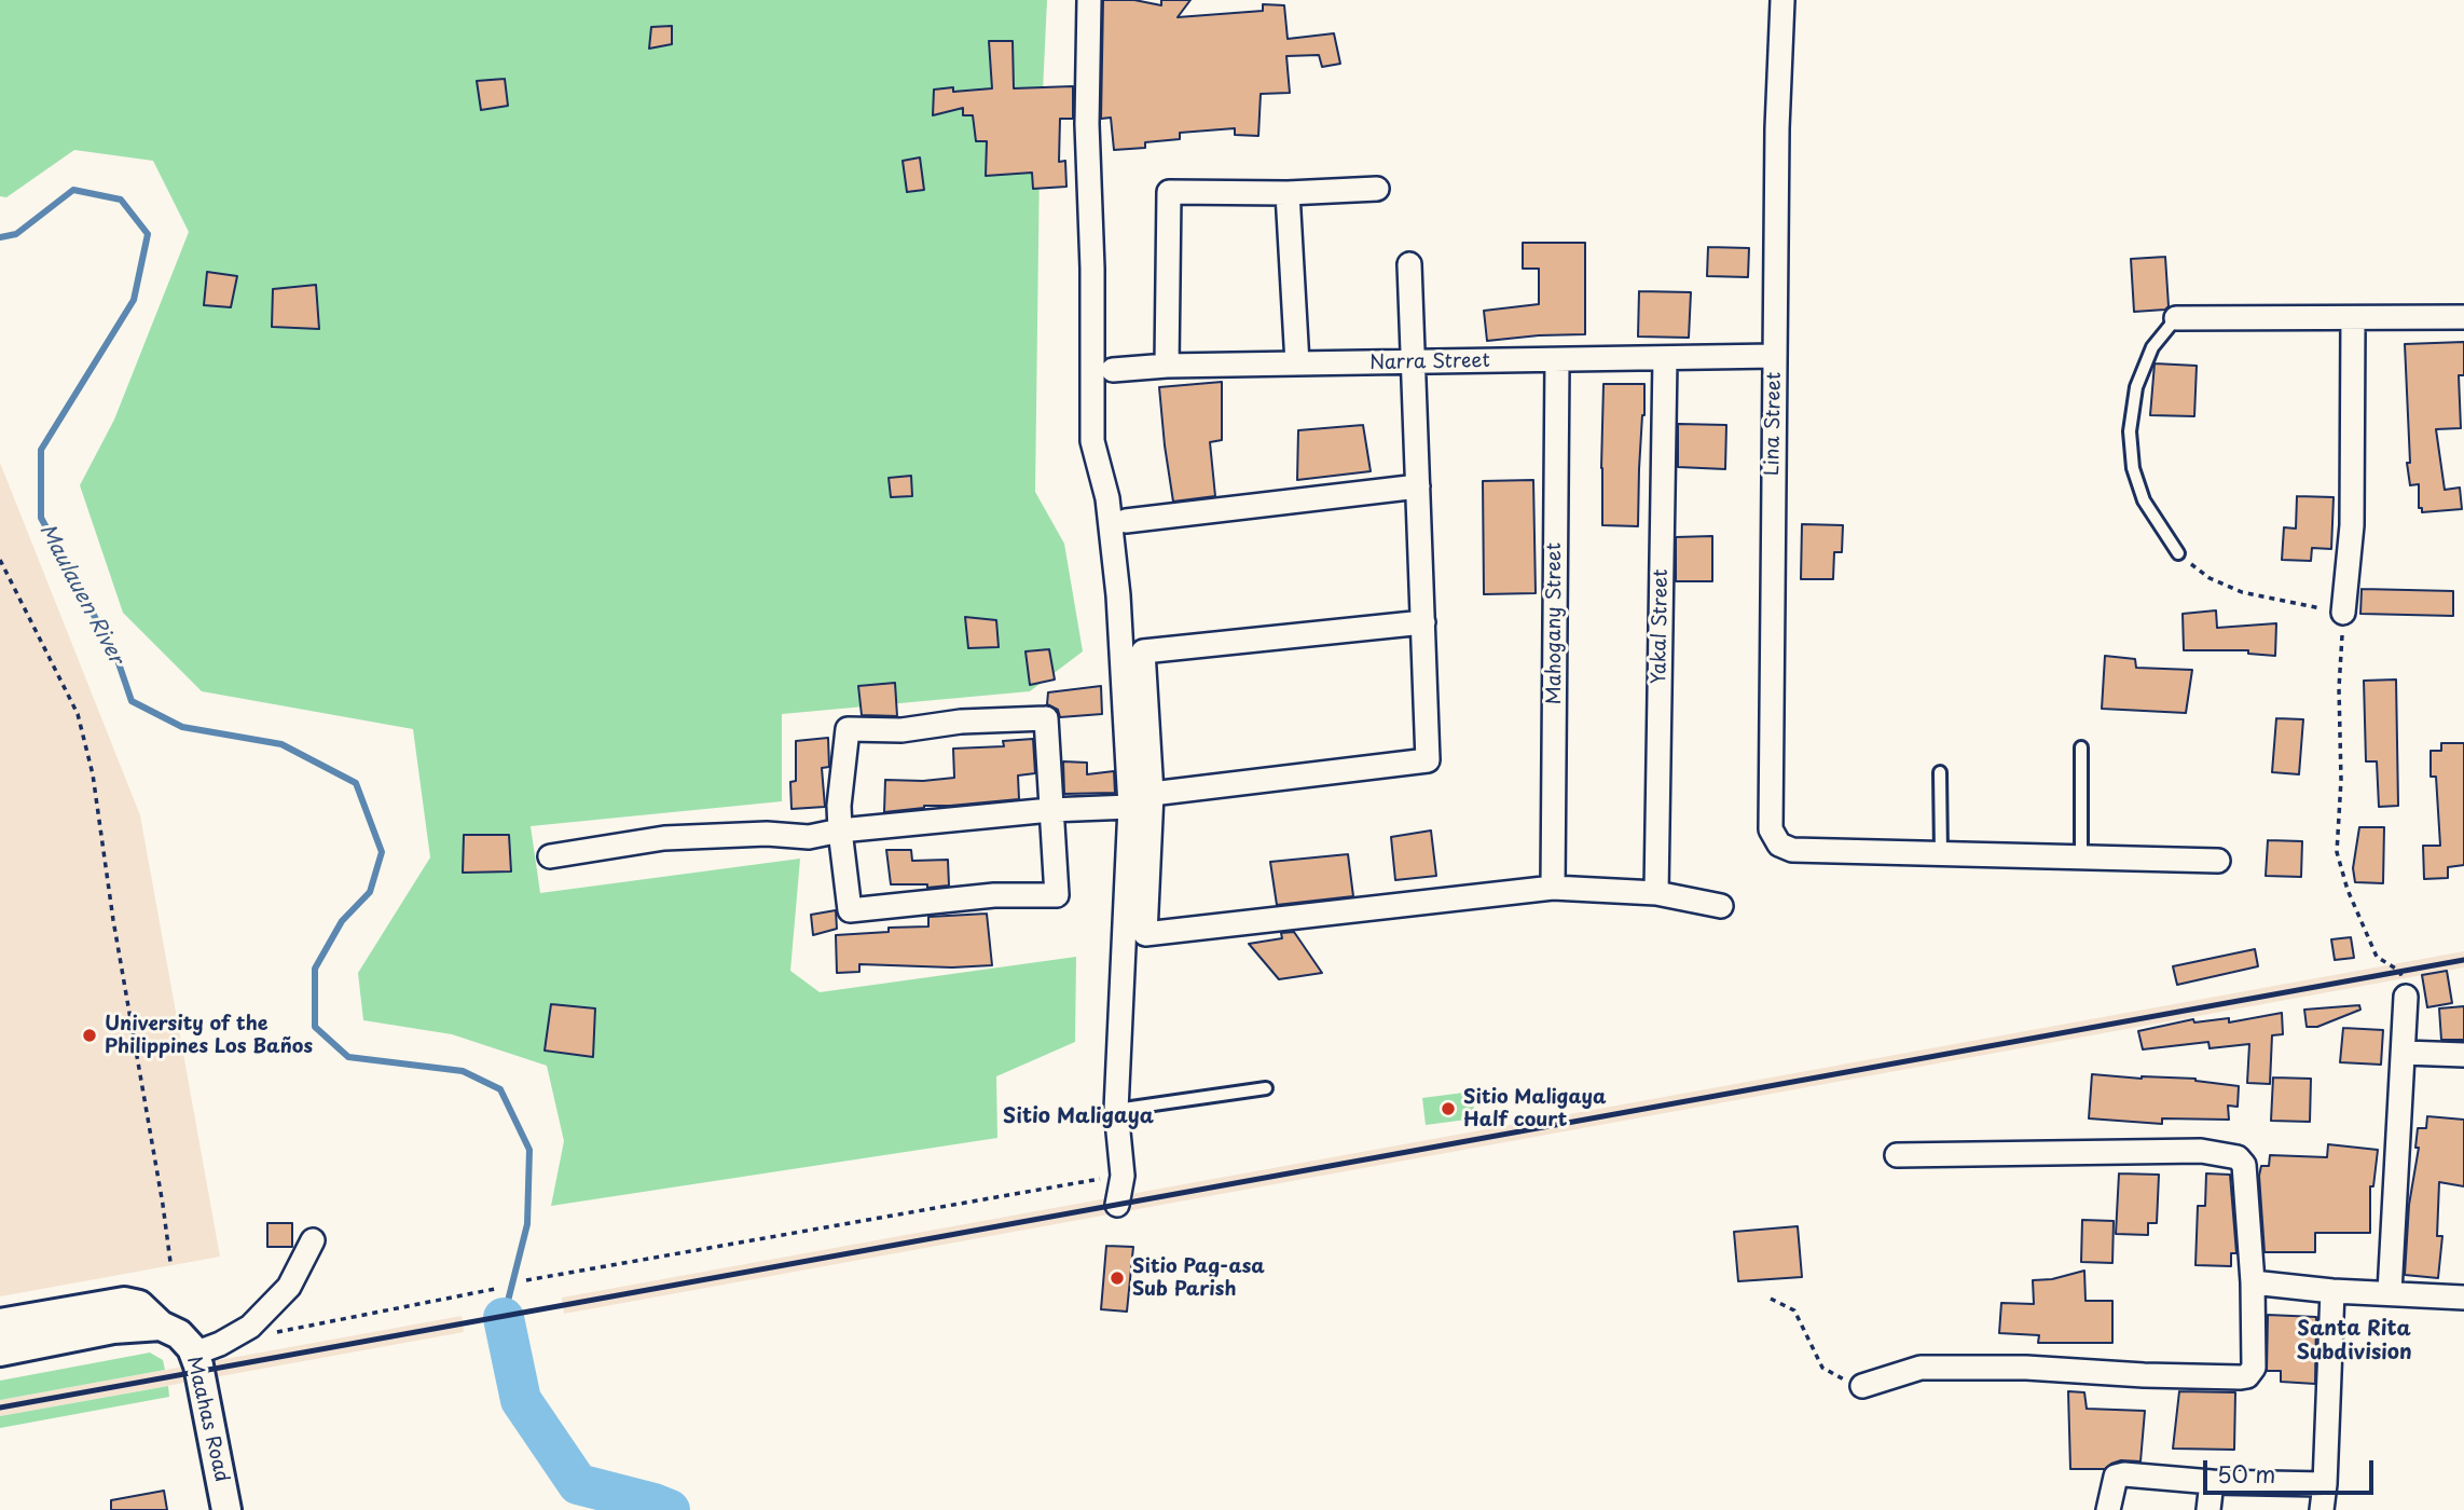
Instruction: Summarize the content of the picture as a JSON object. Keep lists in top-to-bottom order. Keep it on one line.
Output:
{"streets":{"street":["Narra Street","Lina Street","Mahogany Street","Yakal Street","Maahas Road"]},"crossings":[["Narra Street","Lina Street"],["Narra Street","Mahogany Street"],["Narra Street","Yakal Street"]],"districts":["Sitio Maligaya","Santa Rita Subdivision"],"water":["Maulauen River"],"places":["University of the Philippines Los Baños","Sitio Maligaya Half court","Sitio Pag-asa Sub Parish"],"scale_bar":"50 m"}
